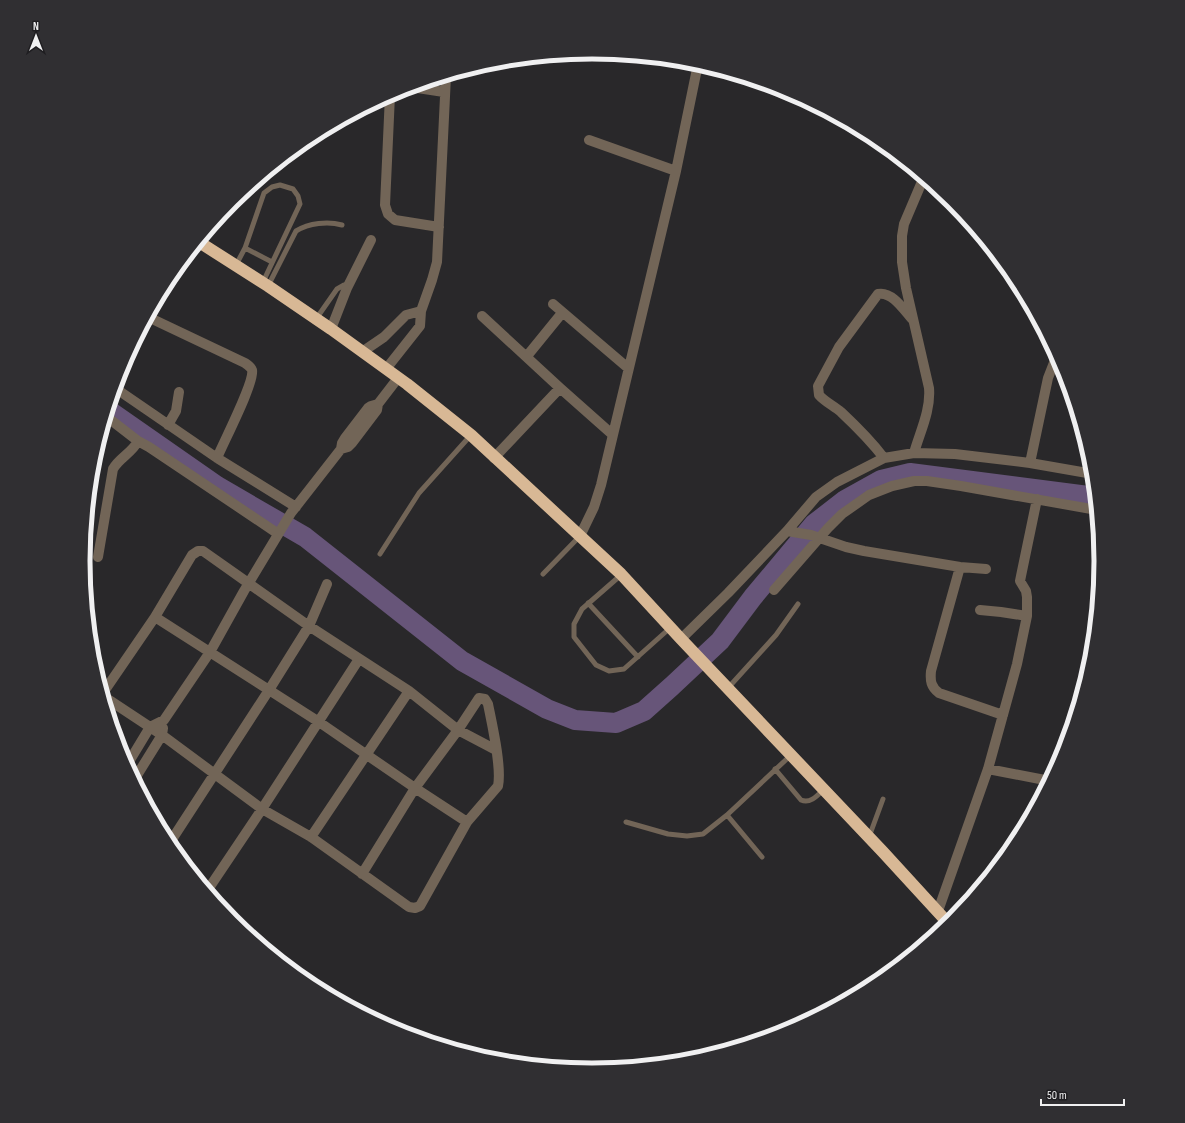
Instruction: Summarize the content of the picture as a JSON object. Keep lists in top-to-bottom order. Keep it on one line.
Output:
{"scale_bar":"50 m","north":"top"}
